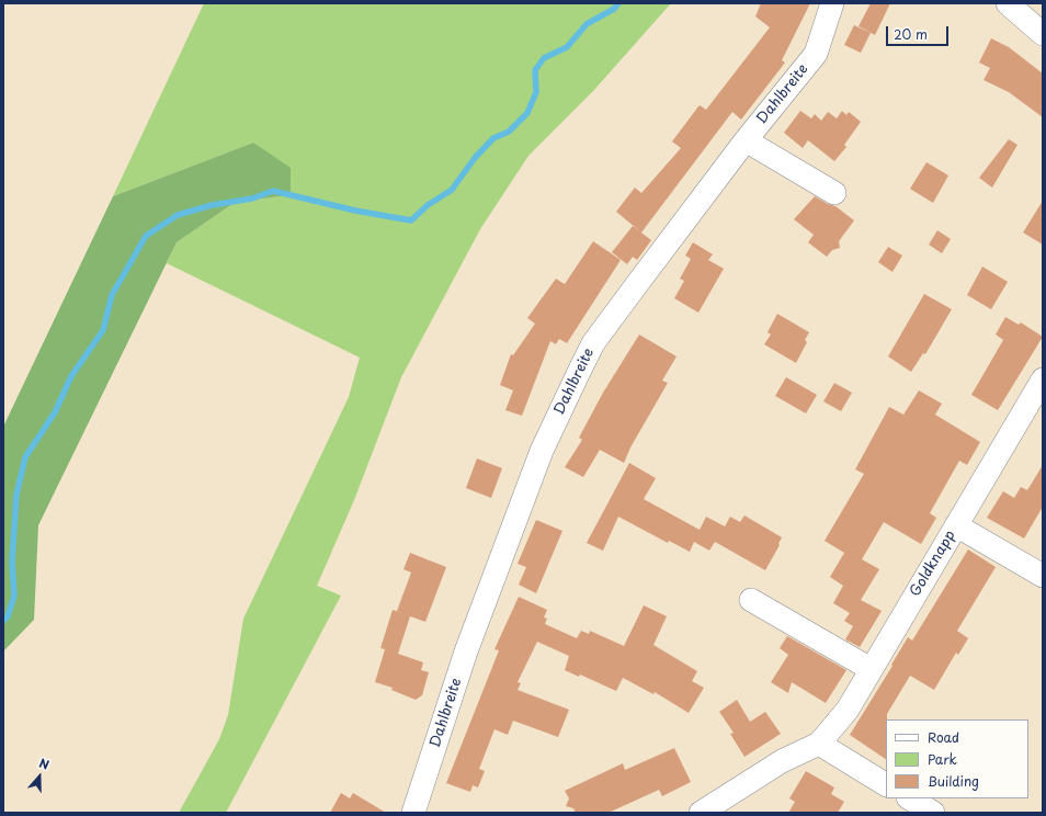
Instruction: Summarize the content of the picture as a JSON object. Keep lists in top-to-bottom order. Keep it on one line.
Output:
{"streets":{"street":["Dahlbreite","Goldknapp"]},"legend":["Road","Park","Building"],"scale_bar":"20 m","north":"top"}
